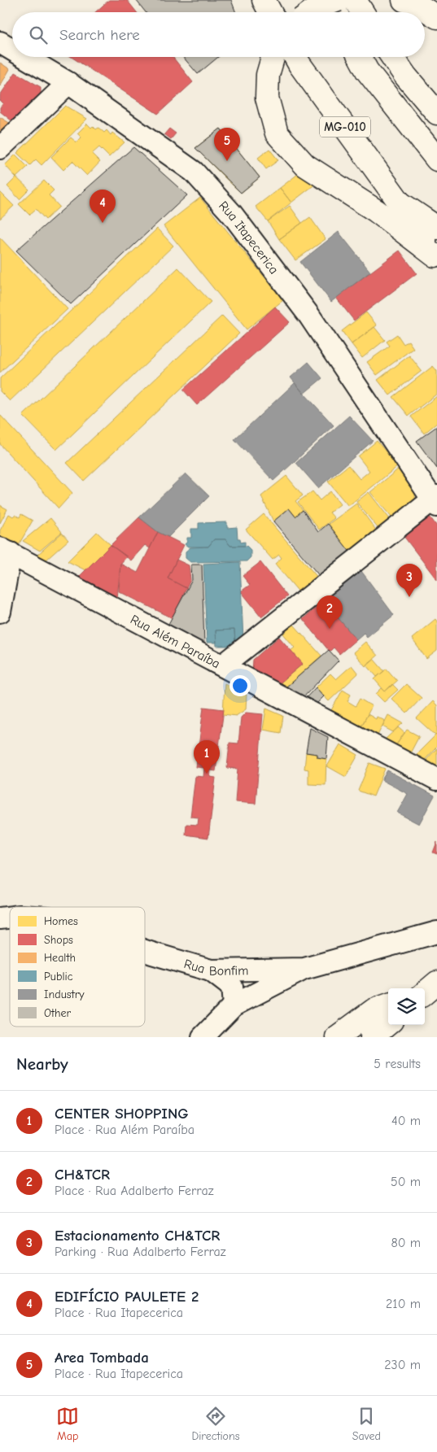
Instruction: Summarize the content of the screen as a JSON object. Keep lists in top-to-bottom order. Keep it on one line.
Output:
{"streets":{"main road":["MG-010"],"street":["Rua Itapecerica","Rua Além Paraíba","Rua Bonfim"]},"legend":["Homes","Shops","Health","Public","Industry","Other"],"page":{"search":"Search here","pins":["5","4","3","2","1"],"heading":["Nearby","5 results"],"list":[{"mark":"1","name":"CENTER SHOPPING","note":"Place · Rua Além Paraíba","value":"40 m"},{"mark":"2","name":"CH&TCR","note":"Place · Rua Adalberto Ferraz","value":"50 m"},{"mark":"3","name":"Estacionamento CH&TCR","note":"Parking · Rua Adalberto Ferraz","value":"80 m"},{"mark":"4","name":"EDIFÍCIO PAULETE 2","note":"Place · Rua Itapecerica","value":"210 m"},{"mark":"5","name":"Area Tombada","note":"Place · Rua Itapecerica","value":"230 m"}],"nav":["Map","Directions","Saved"]}}
